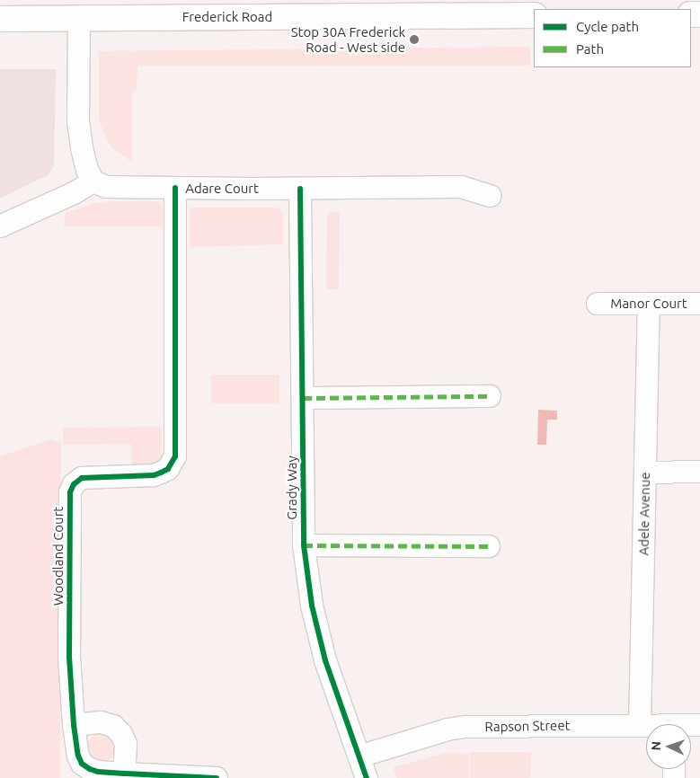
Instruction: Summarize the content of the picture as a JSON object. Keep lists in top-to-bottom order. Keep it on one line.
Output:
{"streets":{"main road":["Frederick Road"],"street":["Adare Court","Manor Court","Grady Way","Adele Avenue","Woodland Court","Rapson Street"]},"crossings":[["Adare Court","Grady Way"],["Adare Court","Woodland Court"],["Manor Court","Adele Avenue"],["Grady Way","Rapson Street"],["Adele Avenue","Rapson Street"]],"places":["Stop 30A Frederick Road - West side"],"legend":["Cycle path","Path"],"north":"left"}
